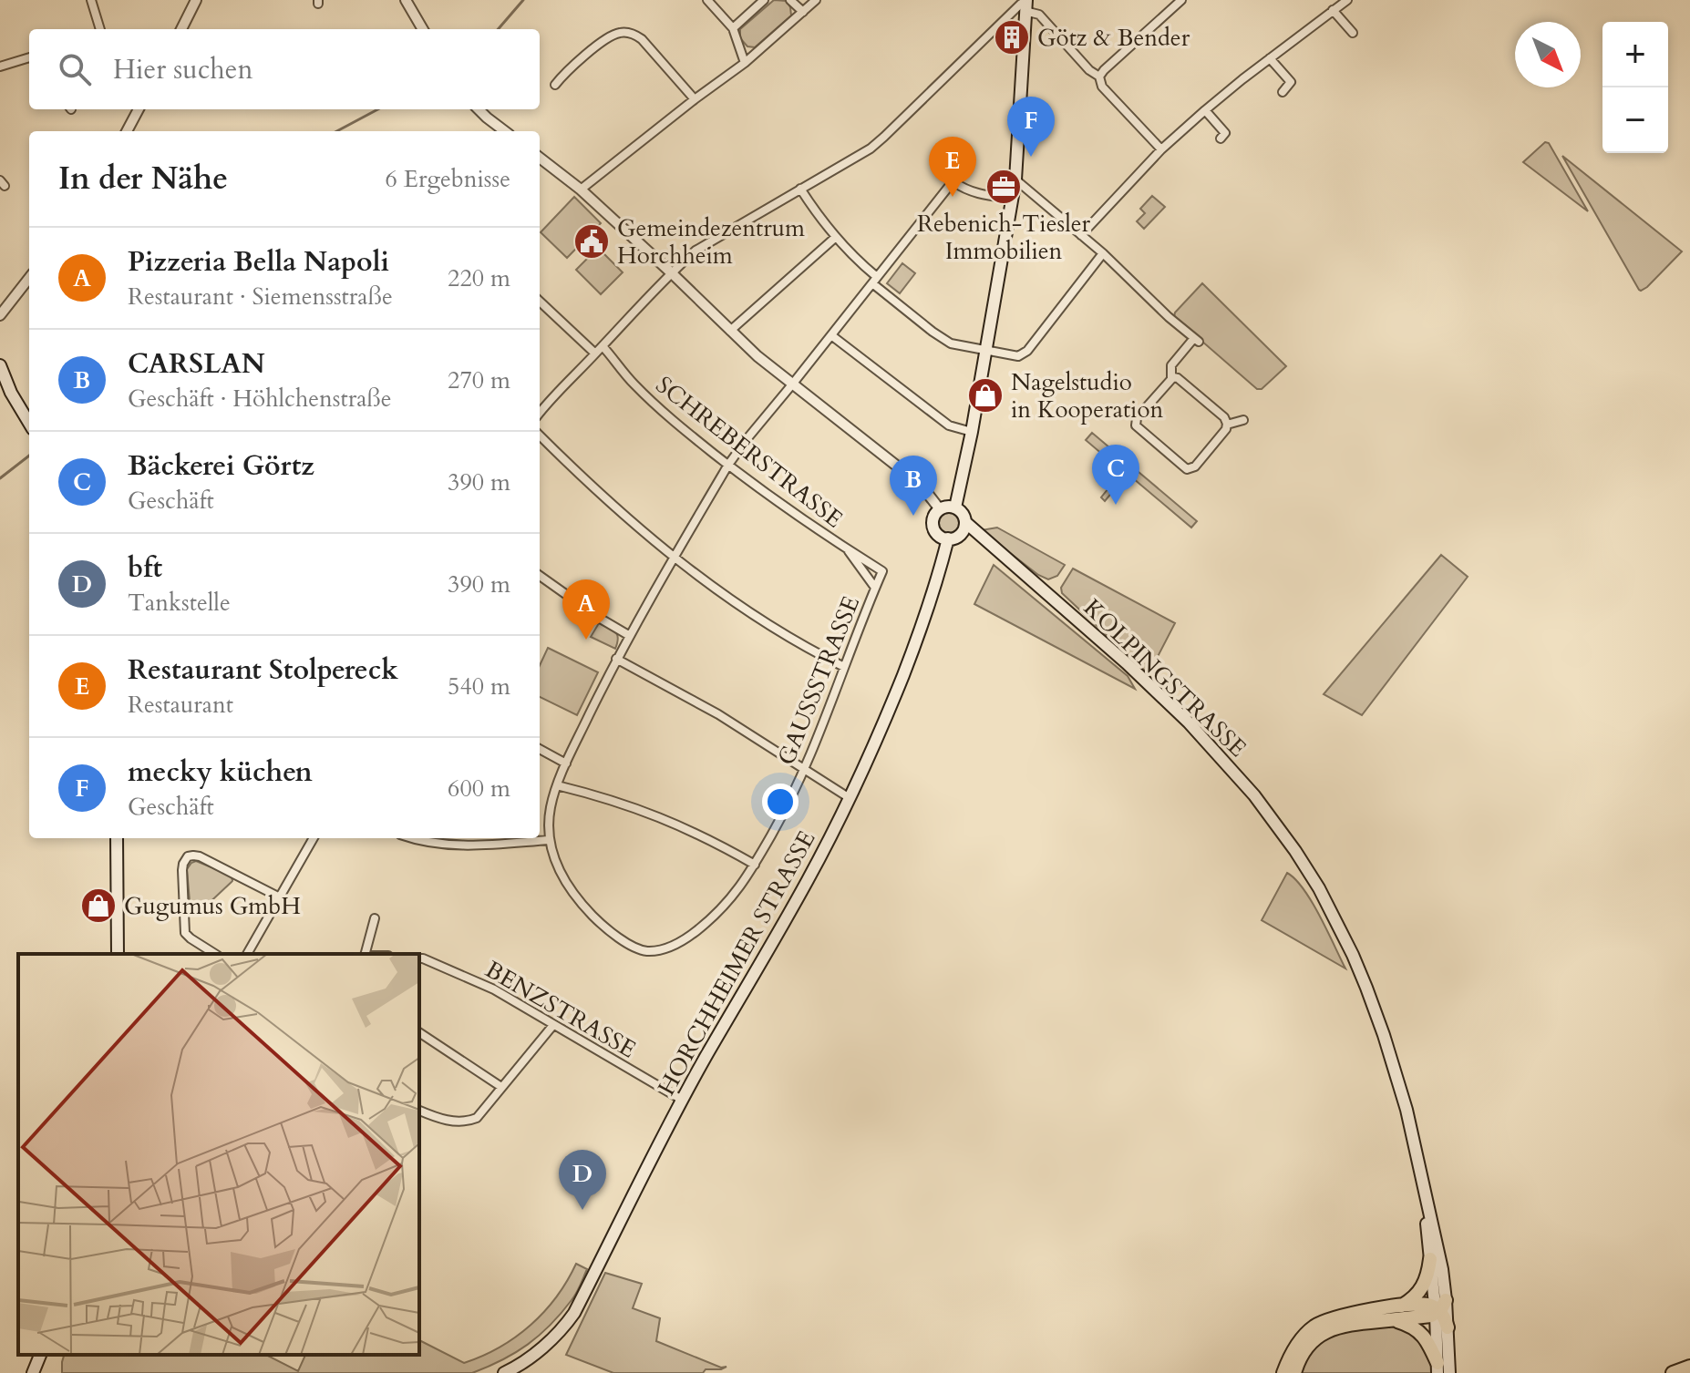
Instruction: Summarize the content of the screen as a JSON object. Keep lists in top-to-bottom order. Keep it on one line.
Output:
{"streets":{"main road":["KOLPINGSTRASSE","HORCHHEIMER STRASSE"],"street":["SCHREBERSTRASSE","GAUSSSTRASSE","BENZSTRASSE"]},"crossings":[["SCHREBERSTRASSE","GAUSSSTRASSE"],["KOLPINGSTRASSE","HORCHHEIMER STRASSE"],["HORCHHEIMER STRASSE","BENZSTRASSE"]],"places":{"building":["Götz & Bender"],"office":["Rebenich-Tiesler Immobilien"],"public building":["Gemeindezentrum Horchheim"],"shop":["Nagelstudio in Kooperation","Gugumus GmbH"]},"north":"bottom right","page":{"map_buttons":["+","−"],"search":"Hier suchen","pins":["F","E","C","B","A","D"],"heading":["In der Nähe","6 Ergebnisse"],"list":[{"mark":"A","name":"Pizzeria Bella Napoli","note":"Restaurant · Siemensstraße","value":"220 m"},{"mark":"B","name":"CARSLAN","note":"Geschäft · Höhlchenstraße","value":"270 m"},{"mark":"C","name":"Bäckerei Görtz","note":"Geschäft","value":"390 m"},{"mark":"D","name":"bft","note":"Tankstelle","value":"390 m"},{"mark":"E","name":"Restaurant Stolpereck","note":"Restaurant","value":"540 m"},{"mark":"F","name":"mecky küchen","note":"Geschäft","value":"600 m"}]}}
